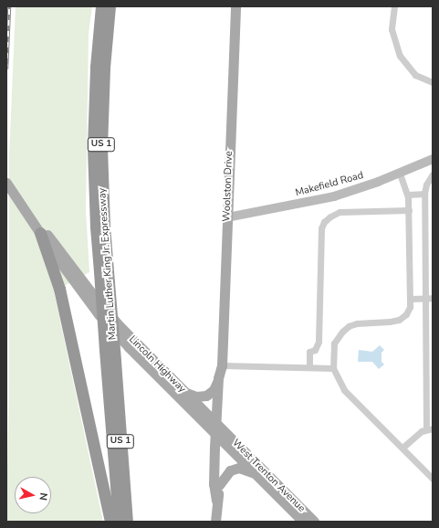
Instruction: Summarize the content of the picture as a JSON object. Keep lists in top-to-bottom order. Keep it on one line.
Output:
{"streets":{"highway":["US 1","Martin Luther King Jr. Expressway"],"main road":["Woolston Drive","Lincoln Highway","West Trenton Avenue"],"street":["Makefield Road"]},"crossings":[["Makefield Road","Woolston Drive"],["Woolston Drive","Lincoln Highway"],["Woolston Drive","West Trenton Avenue"],["Lincoln Highway","West Trenton Avenue"]],"north":"right"}
